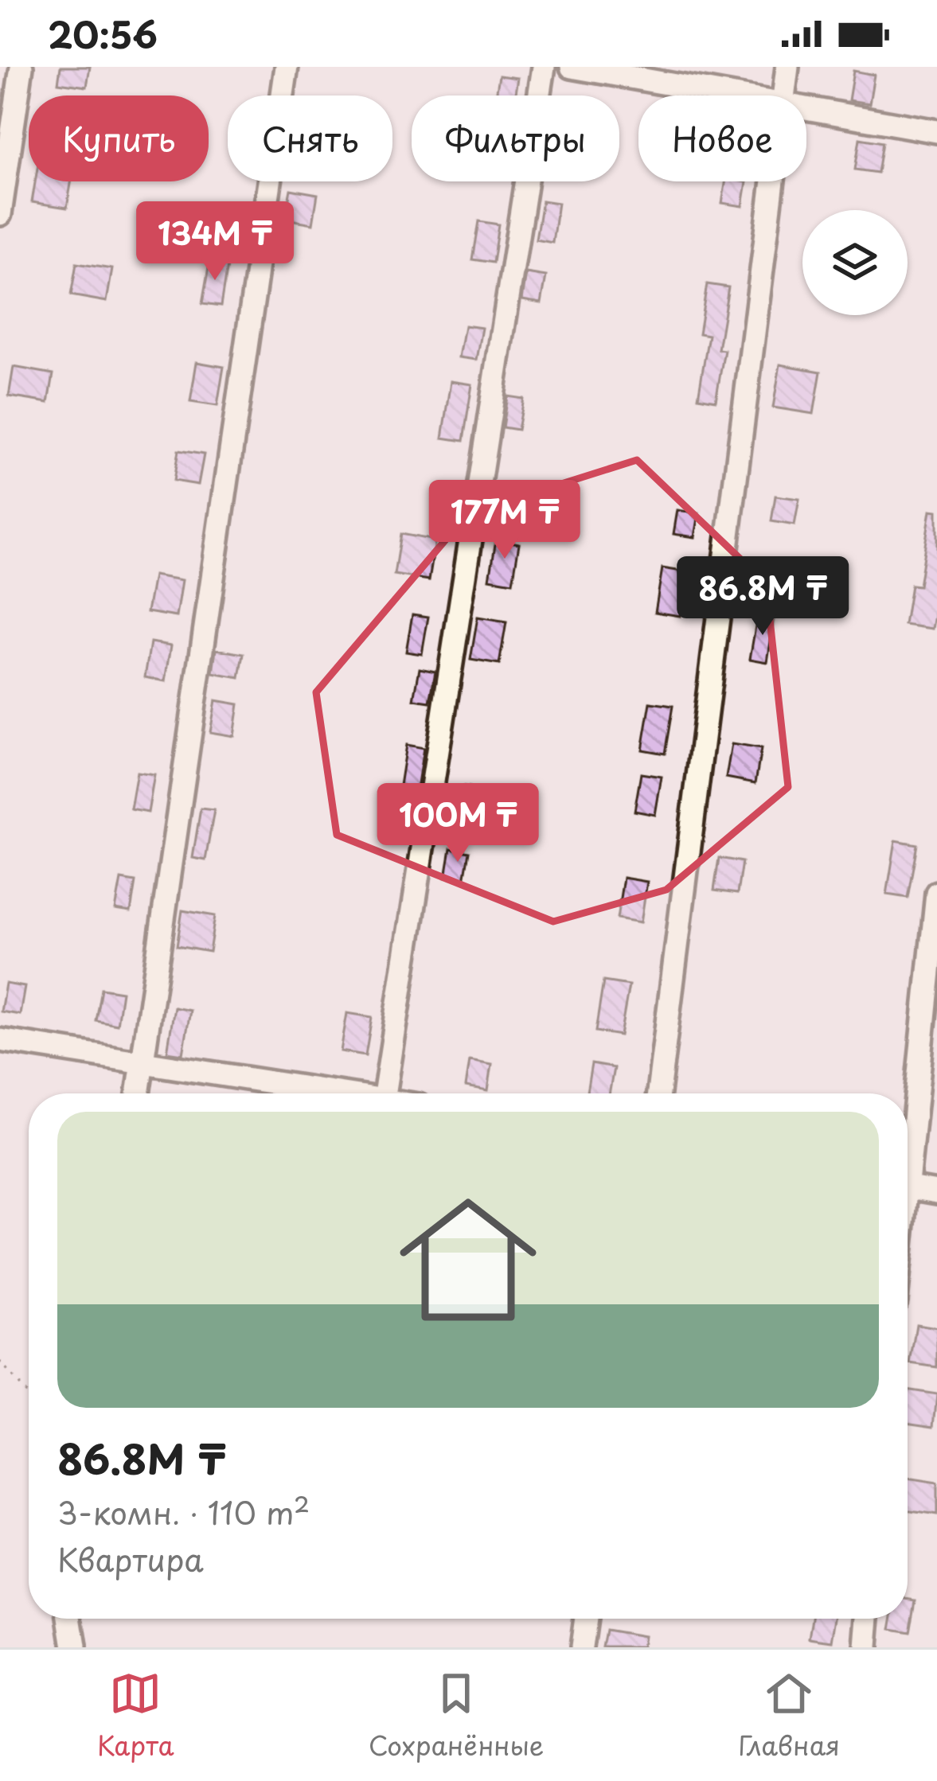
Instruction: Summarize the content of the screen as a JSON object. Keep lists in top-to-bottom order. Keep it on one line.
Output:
{"page":{"status":"20:56","chip":["Купить","Снять","Фильтры","Новое"],"price":["134M ₸","177M ₸","86.8M ₸","100M ₸"],"list":[{"name":"86.8M ₸","note":"3-комн. · 110 m² · Квартира"}],"tabs":["Карта","Сохранённые","Главная"]}}
